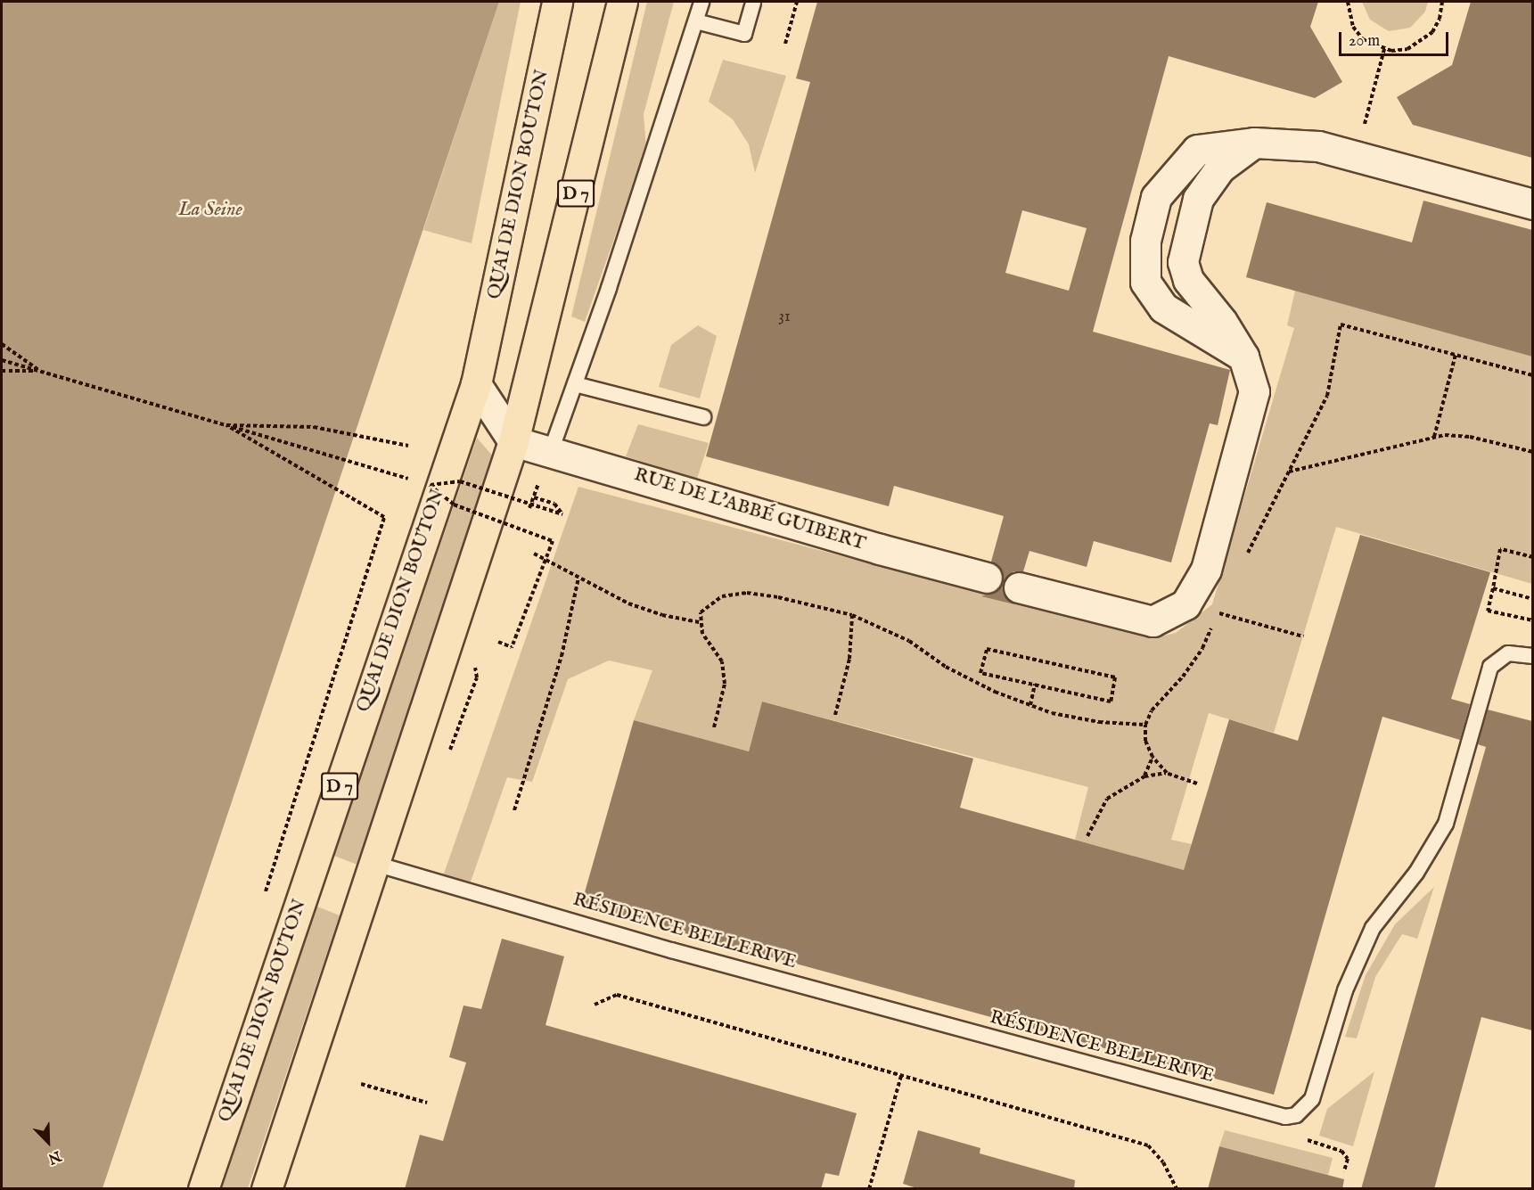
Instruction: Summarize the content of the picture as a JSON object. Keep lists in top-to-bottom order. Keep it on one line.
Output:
{"streets":{"main road":["QUAI DE DION BOUTON","D 7"],"street":["RUE DE L'ABBÉ GUIBERT"],"lane":["RÉSIDENCE BELLERIVE"]},"crossings":[["D 7","RUE DE L'ABBÉ GUIBERT"],["D 7","RÉSIDENCE BELLERIVE"]],"water":["La Seine"],"house_numbers":["31"],"scale_bar":"20 m","north":"bottom right"}
